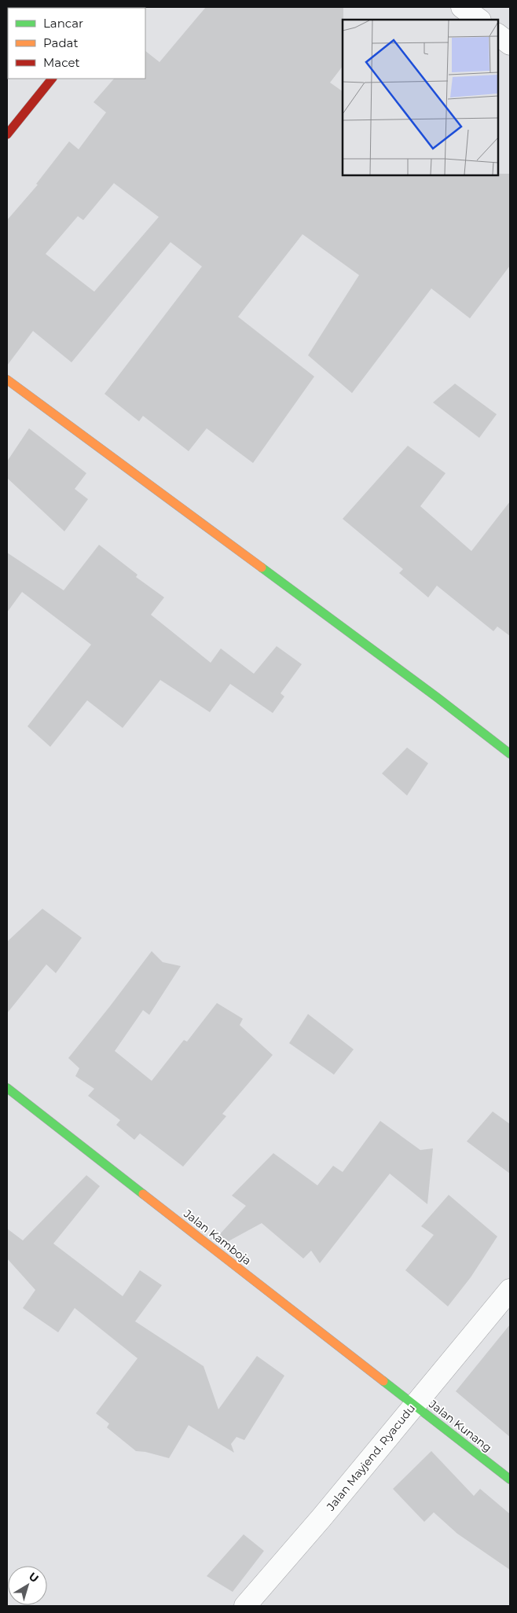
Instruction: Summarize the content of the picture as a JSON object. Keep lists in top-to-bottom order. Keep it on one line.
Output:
{"streets":{"street":["Jalan Kamboja","Jalan Kunang","Jalan Mayjend. Ryacudu"]},"crossings":[["Jalan Kamboja","Jalan Kunang"],["Jalan Kamboja","Jalan Mayjend. Ryacudu"],["Jalan Kunang","Jalan Mayjend. Ryacudu"]],"legend":["Lancar","Padat","Macet"],"north":"top right"}
